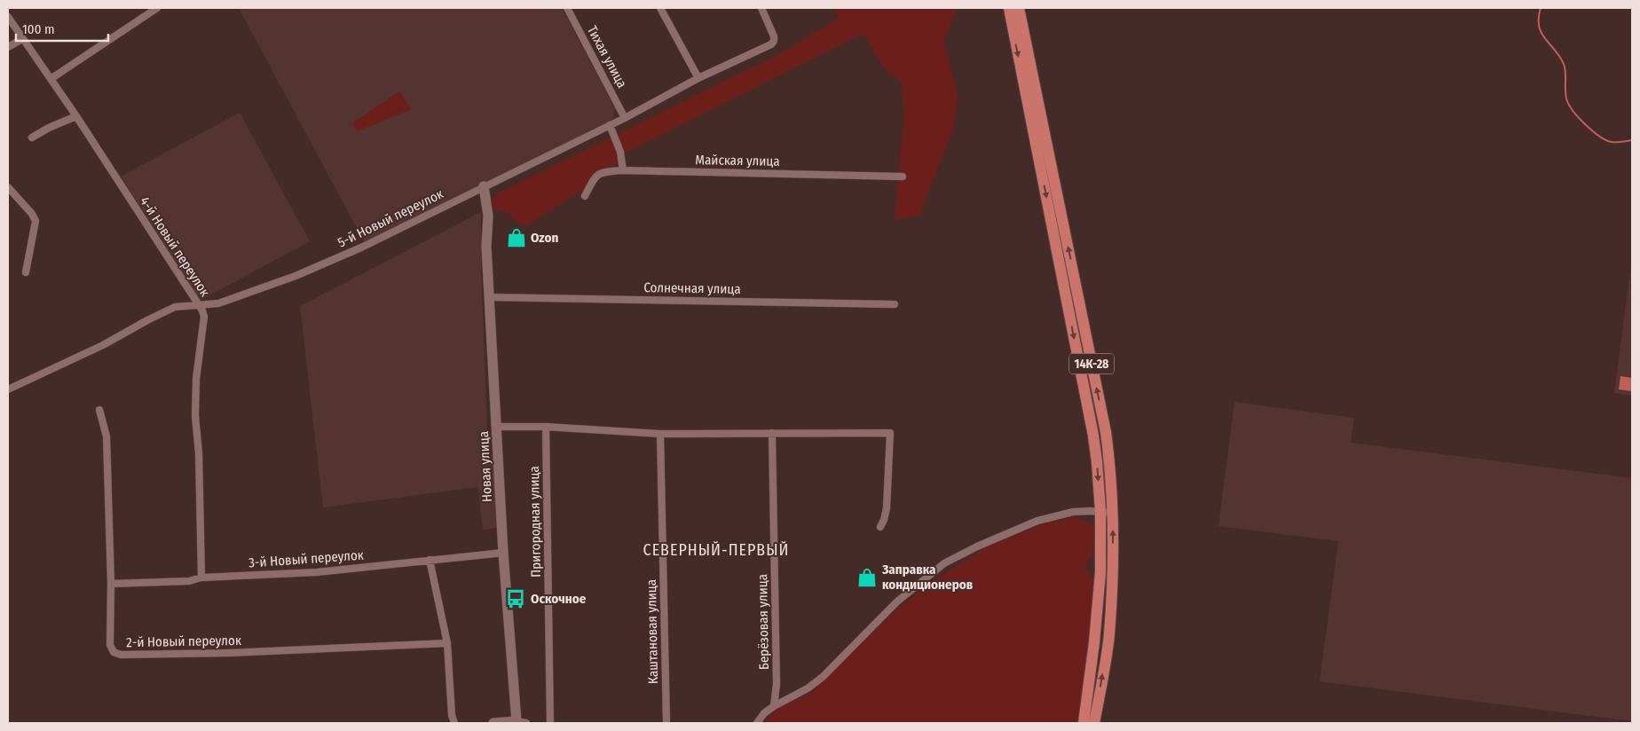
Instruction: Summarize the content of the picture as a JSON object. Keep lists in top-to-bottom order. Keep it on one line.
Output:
{"streets":{"main road":["14К-28"],"street":["Тихая улица","Майская улица","5-й Новый переулок","4-й Новый переулок","Солнечная улица","Новая улица","Пригородная улица","3-й Новый переулок","Берёзовая улица","Каштановая улица","2-й Новый переулок"]},"crossings":[["Тихая улица","5-й Новый переулок"],["5-й Новый переулок","4-й Новый переулок"],["5-й Новый переулок","Новая улица"],["4-й Новый переулок","3-й Новый переулок"],["Солнечная улица","Новая улица"],["Новая улица","3-й Новый переулок"],["3-й Новый переулок","2-й Новый переулок"]],"districts":["СЕВЕРНЫЙ-ПЕРВЫЙ"],"places":{"shop":["Ozon","Заправка кондиционеров"],"bus stop":["Оскочное"]},"scale_bar":"100 m"}
